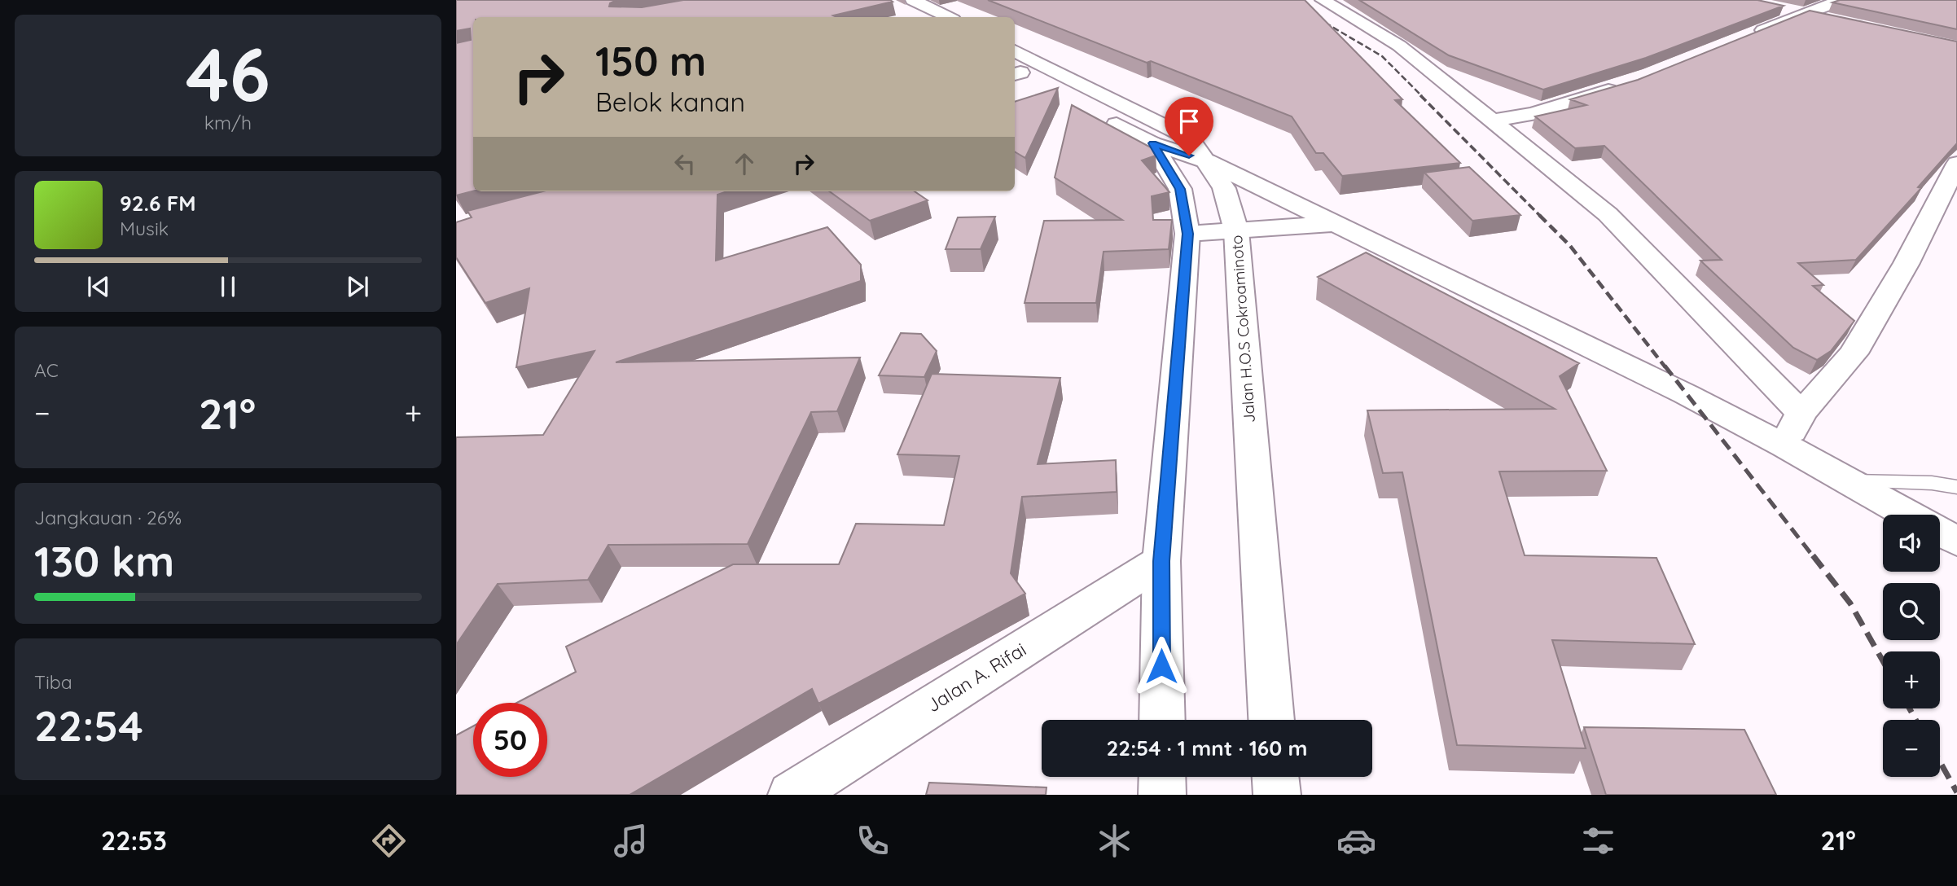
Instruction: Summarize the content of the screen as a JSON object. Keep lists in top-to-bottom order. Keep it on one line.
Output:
{"streets":{"street":["Jalan H.O.S Cokroaminoto","Jalan A. Rifai"]},"page":{"tile":[["46","km/h"],"AC",["Jangkauan · 26%","130 km"],["Tiba","22:54"]],"turn":["150 m","Belok kanan"],"song":["92.6 FM","Musik"],"heat":["−","21°","+"],"map_buttons":["+","−"],"limit":"50","trip":"22:54 · 1 mnt · 160 m","tabs":["22:53","21°"]}}
